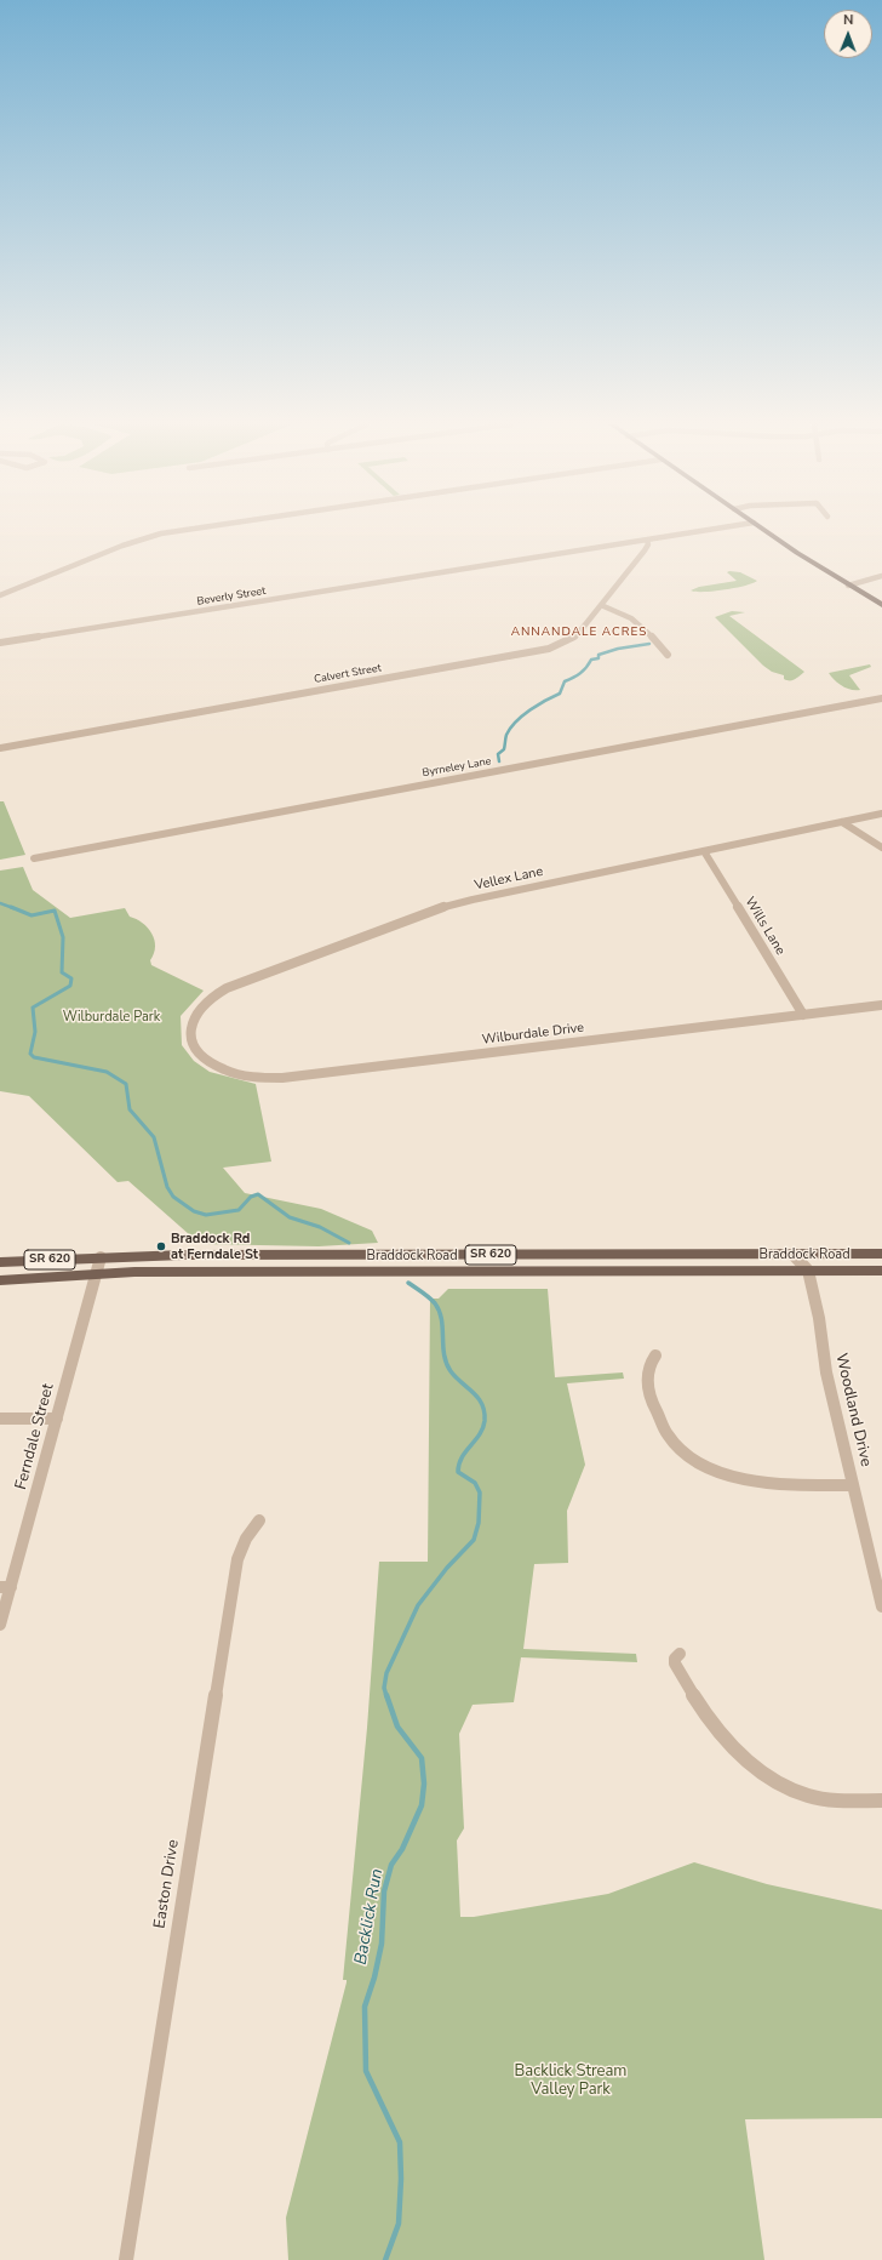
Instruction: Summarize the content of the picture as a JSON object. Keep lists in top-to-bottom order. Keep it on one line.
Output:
{"streets":{"main road":["SR 620","Braddock Road"],"street":["Beverly Street","Calvert Street","Byrneley Lane","Vellex Lane","Wills Lane","Wilburdale Drive","Woodland Drive","Ferndale Street","Easton Drive"]},"crossings":[["Beverly Street","Calvert Street"],["Vellex Lane","Wills Lane"],["Vellex Lane","Wilburdale Drive"],["Wills Lane","Wilburdale Drive"],["Braddock Road","Woodland Drive"],["Braddock Road","Ferndale Street"]],"districts":["ANNANDALE ACRES"],"water":["Backlick Run"],"parks":["Wilburdale Park","Backlick Stream Valley Park"],"places":["Braddock Rd at Ferndale St"],"north":"top"}
